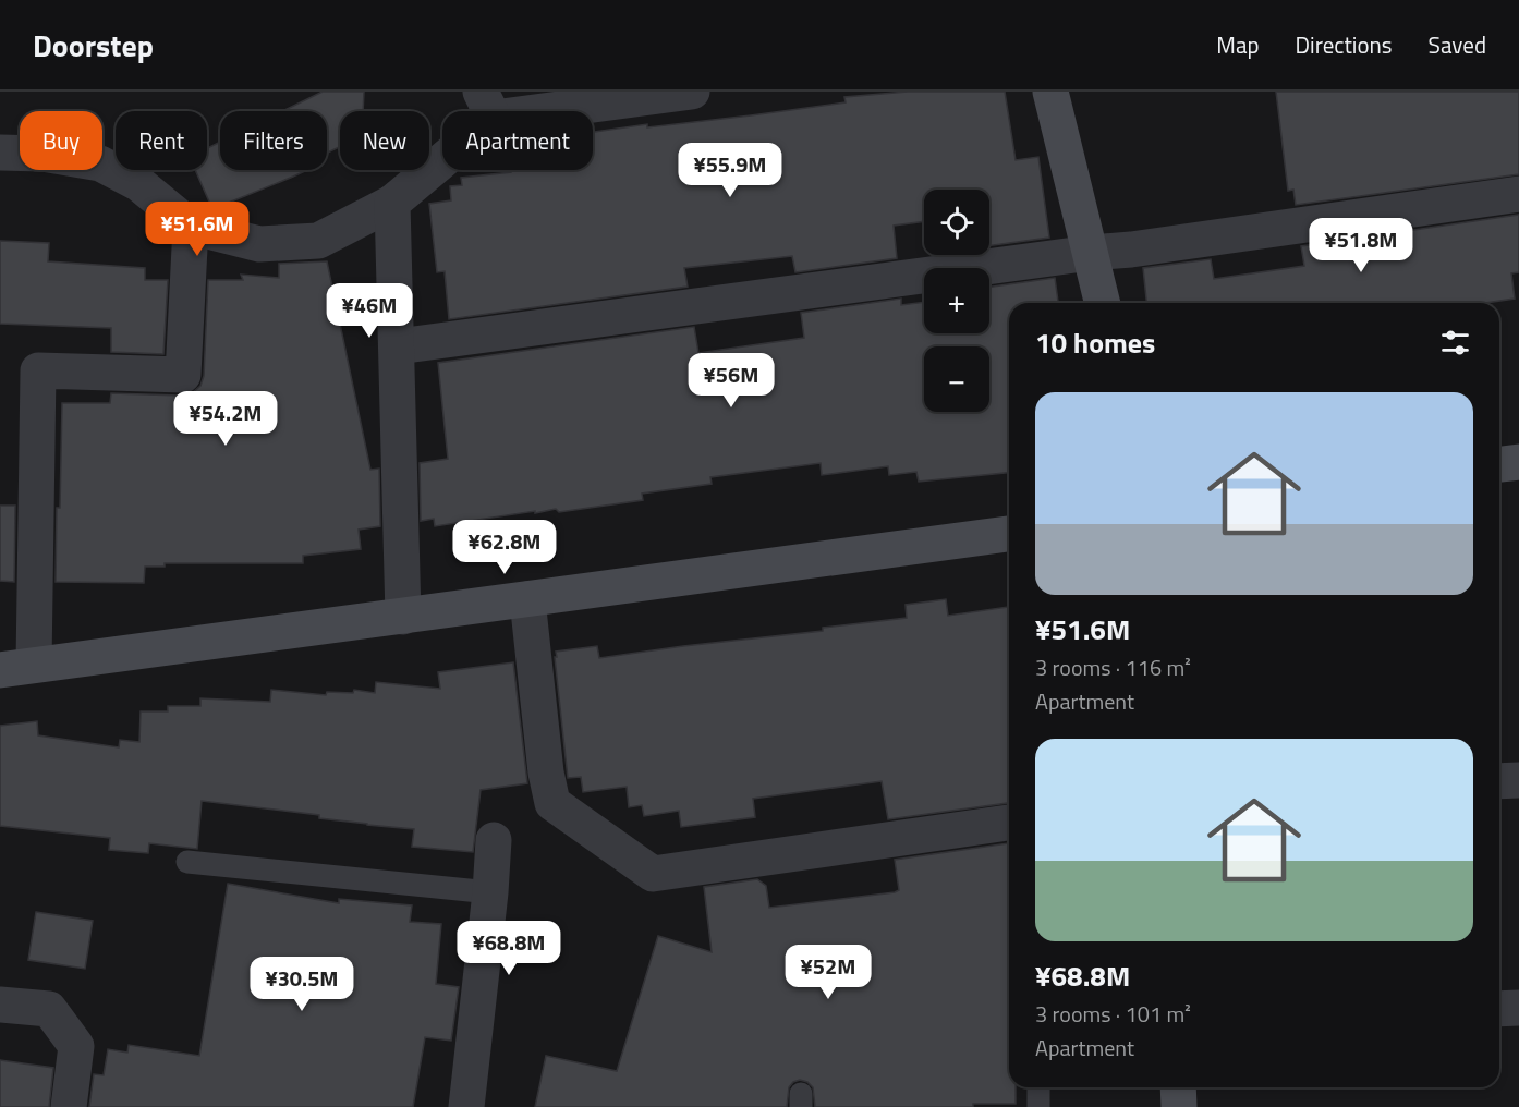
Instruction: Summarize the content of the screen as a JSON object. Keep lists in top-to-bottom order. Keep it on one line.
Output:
{"page":{"header":"Doorstep","nav":["Map","Directions","Saved"],"chip":["Buy","Rent","Filters","New","Apartment"],"price":["¥55.9M","¥51.6M","¥51.8M","¥46M","¥56M","¥54.2M","¥62.8M","¥68.8M","¥52M","¥30.5M"],"map_buttons":["+","−"],"heading":"10 homes","list":[{"name":"¥51.6M","note":"3 rooms · 116 m² · Apartment"},{"name":"¥68.8M","note":"3 rooms · 101 m² · Apartment"}]}}
